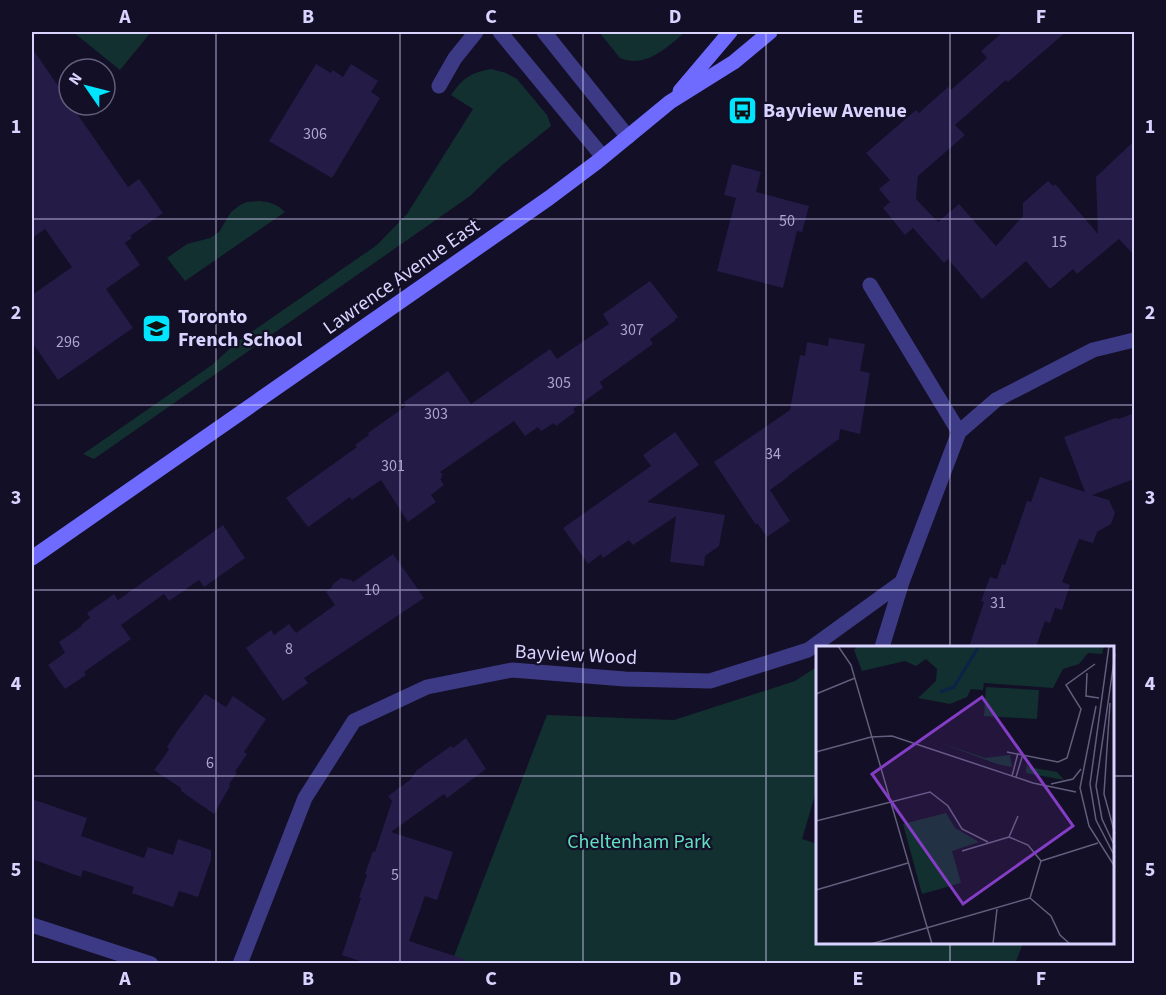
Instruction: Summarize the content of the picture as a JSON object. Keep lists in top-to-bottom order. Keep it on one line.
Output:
{"streets":{"main road":["Lawrence Avenue East"],"street":["Bayview Wood"]},"parks":["Cheltenham Park"],"places":{"bus stop":["Bayview Avenue"],"school or university":["Toronto French School"]},"house_numbers":["306","50","15","307","296","305","303","34","301","10","31","8","6","5"],"north":"top left","grid":{"columns":["A","B","C","D","E","F"],"rows":["1","2","3","4","5"]}}
